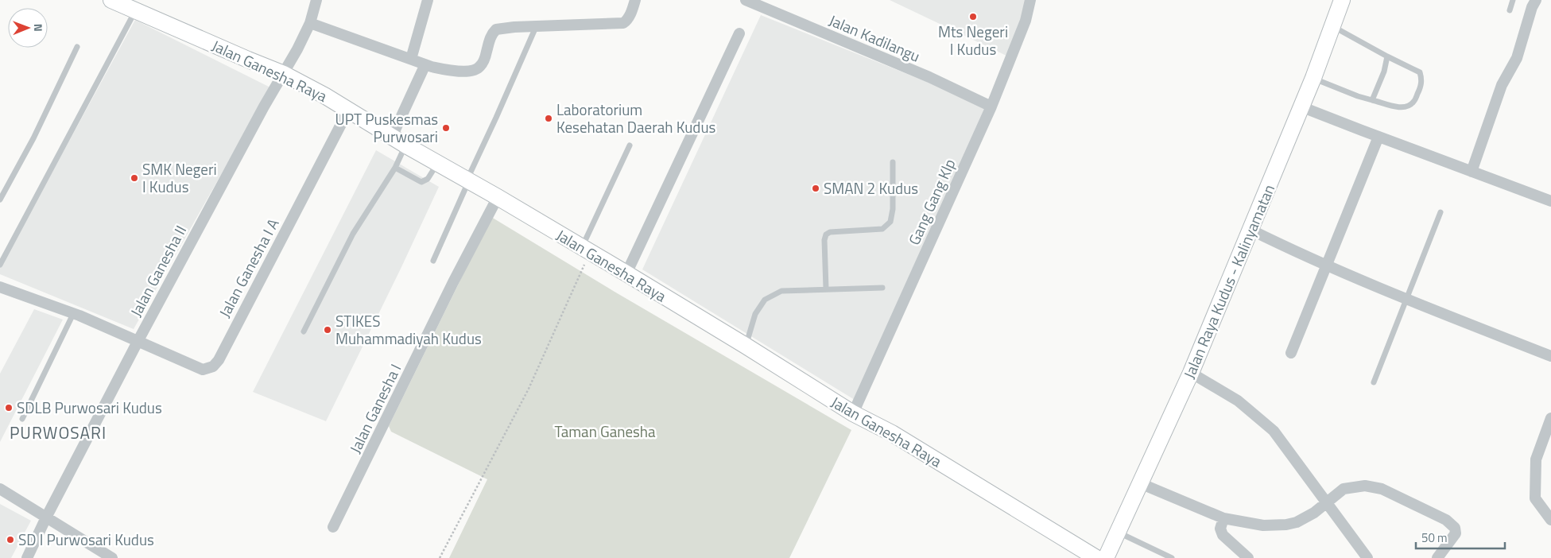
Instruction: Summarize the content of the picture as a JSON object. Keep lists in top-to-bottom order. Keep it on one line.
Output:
{"streets":{"street":["Jalan Kadilangu","Jalan Ganesha Raya","Gang Gang Klp","Jalan Ganesha I A","Jalan Ganesha II","Jalan Raya Kudus - Kalinyamatan","Jalan Ganesha I"]},"crossings":[["Jalan Kadilangu","Gang Gang Klp"],["Jalan Ganesha Raya","Gang Gang Klp"],["Jalan Ganesha Raya","Jalan Ganesha I A"],["Jalan Ganesha Raya","Jalan Ganesha II"],["Jalan Ganesha Raya","Jalan Ganesha I"],["Jalan Ganesha I A","Jalan Ganesha II"]],"districts":["PURWOSARI"],"parks":["Taman Ganesha"],"places":["Mts Negeri I Kudus","Laboratorium Kesehatan Daerah Kudus","UPT Puskesmas Purwosari","SMK Negeri I Kudus","SMAN 2 Kudus","STIKES Muhammadiyah Kudus","SDLB Purwosari Kudus","SD I Purwosari Kudus"],"scale_bar":"50 m","north":"right"}
